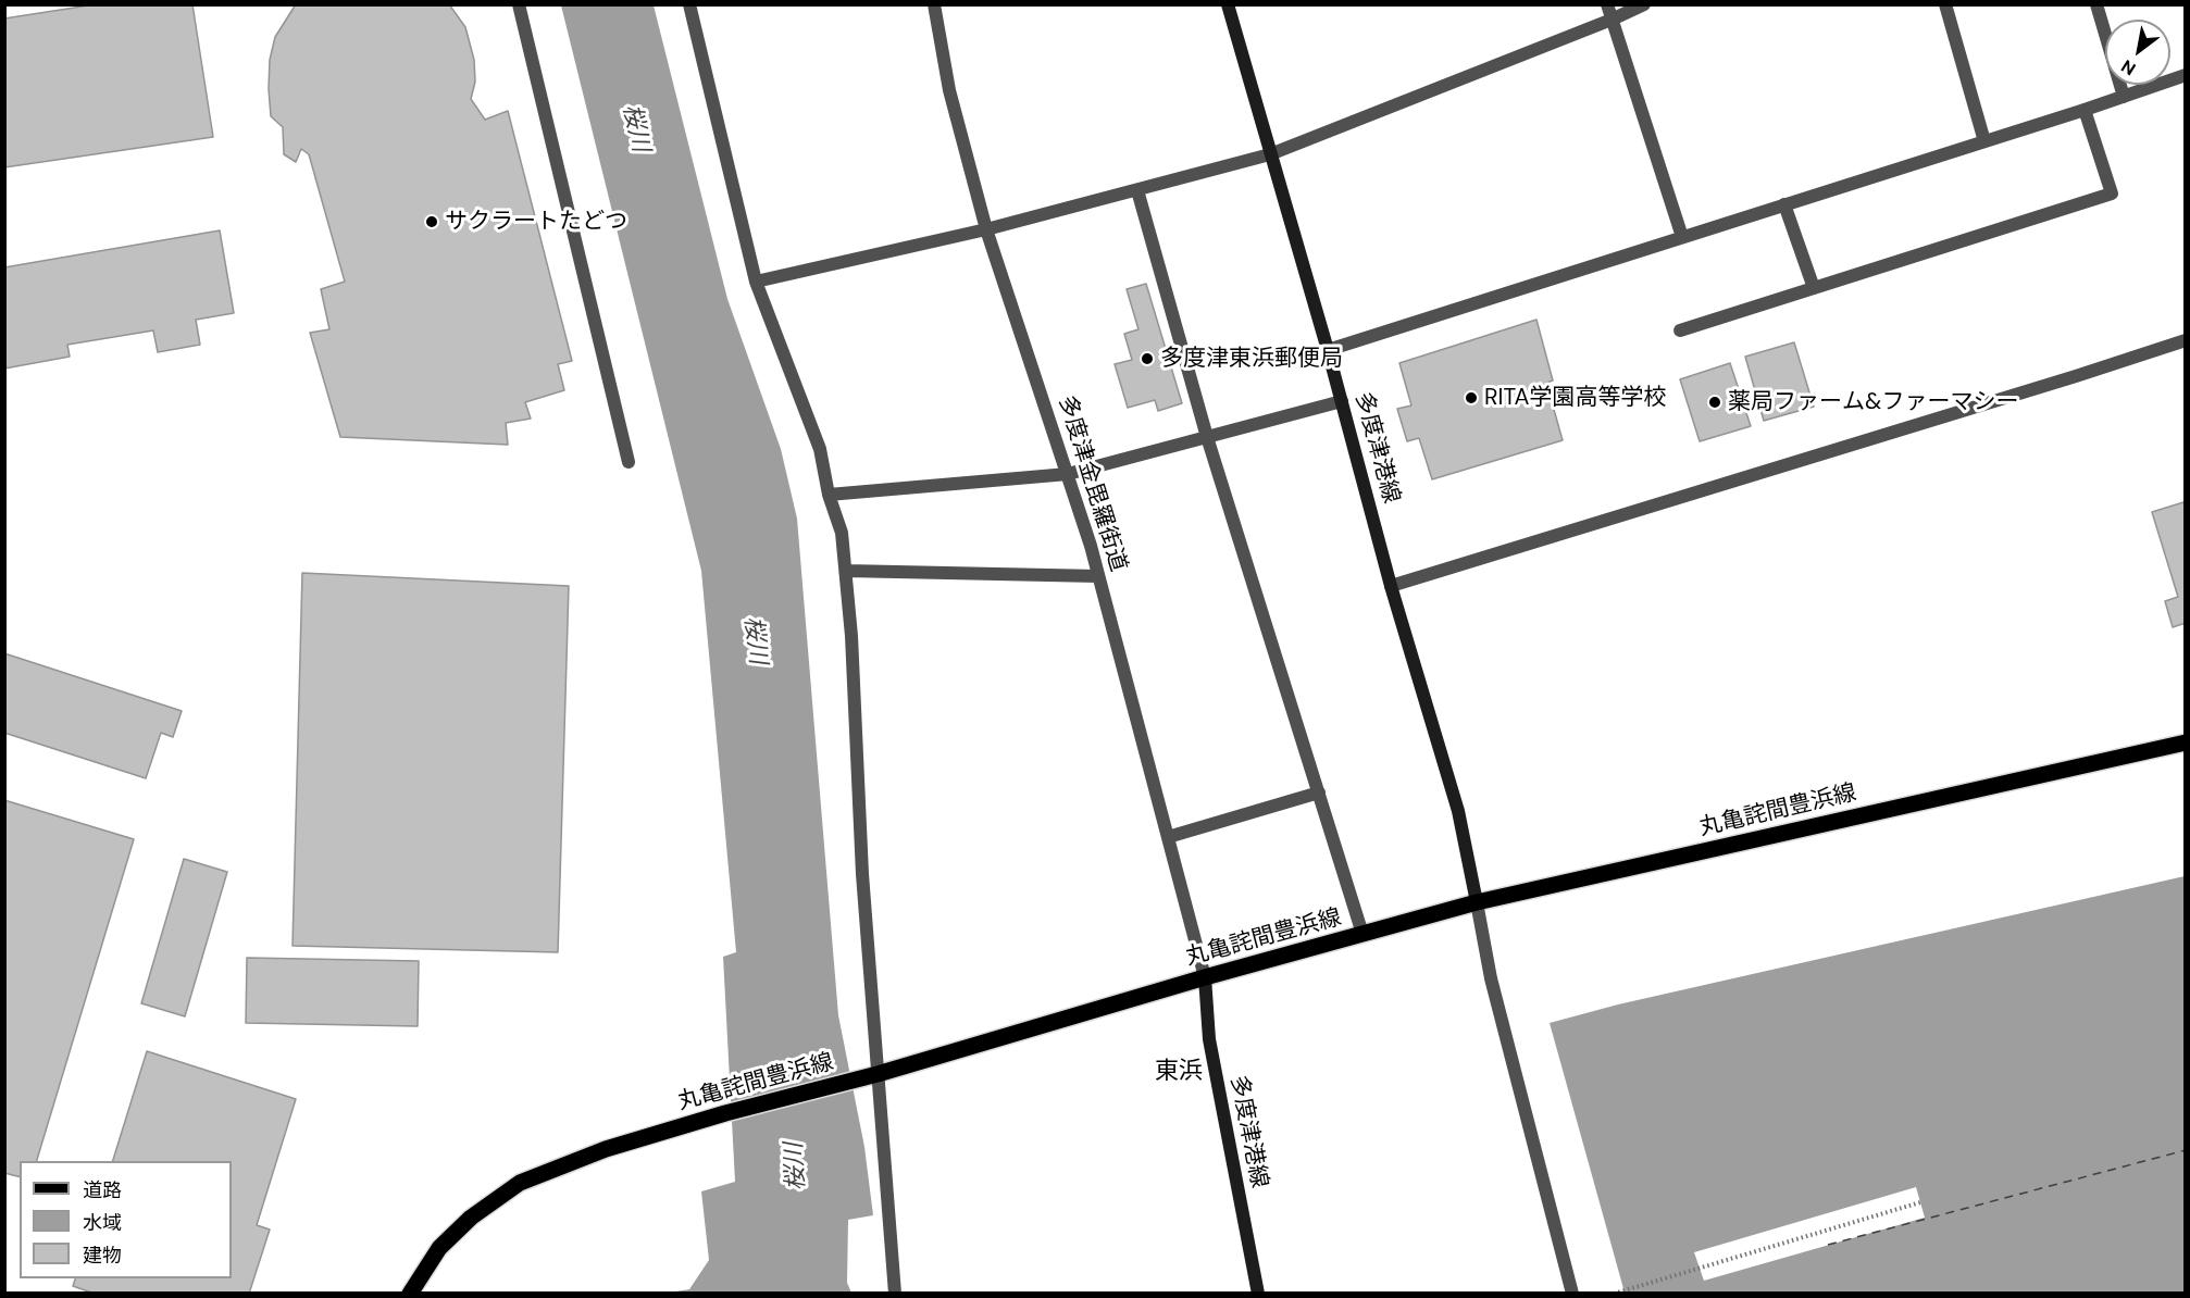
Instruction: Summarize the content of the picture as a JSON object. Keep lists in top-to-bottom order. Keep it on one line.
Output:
{"streets":{"main road":["多度津港線","丸亀詫間豊浜線"],"street":["多度津金毘羅街道"]},"crossings":[["多度津港線","多度津金毘羅街道"],["多度津港線","丸亀詫間豊浜線"],["多度津金毘羅街道","丸亀詫間豊浜線"]],"districts":["東浜"],"water":["桜川"],"places":["サクラートたどつ","多度津東浜郵便局","RITA学園高等学校","薬局ファーム&ファーマシー"],"legend":["道路","水域","建物"],"north":"bottom left"}
